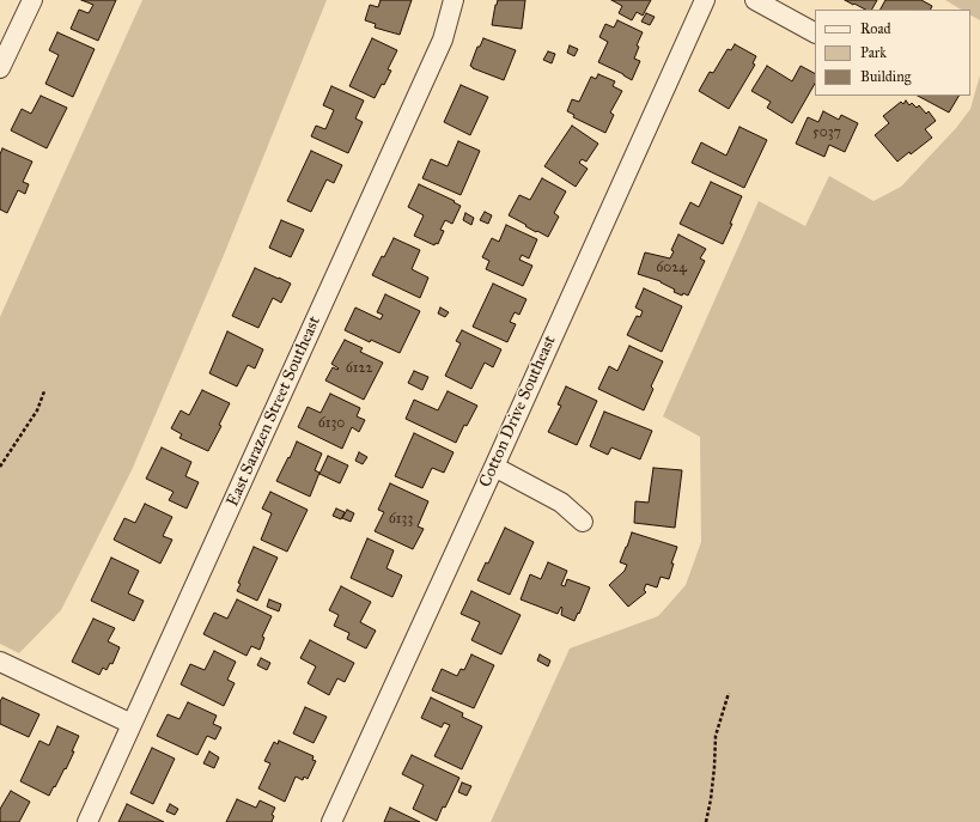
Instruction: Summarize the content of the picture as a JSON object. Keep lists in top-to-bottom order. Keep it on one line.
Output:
{"streets":{"street":["East Sarazen Street Southeast","Cotton Drive Southeast"]},"house_numbers":["5037","6024","6122","6130","6133"],"legend":["Road","Park","Building"]}
